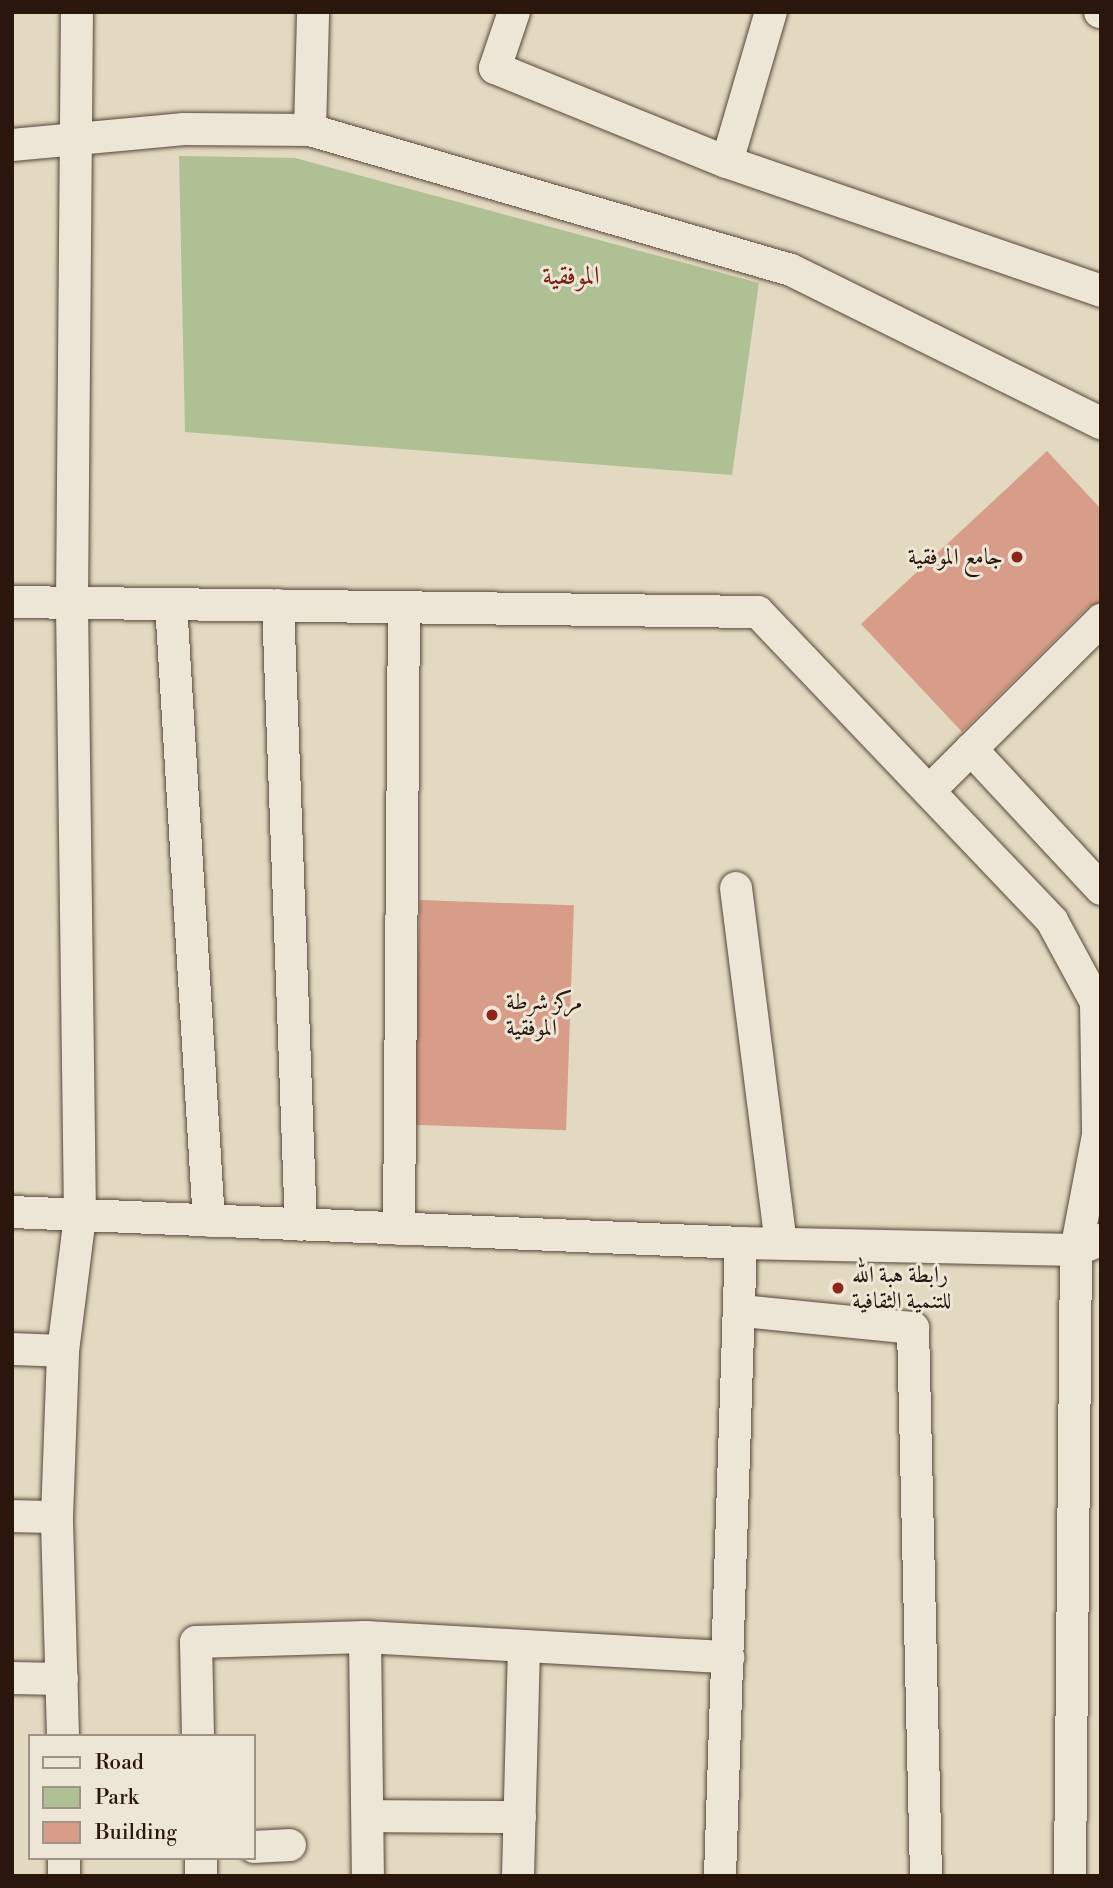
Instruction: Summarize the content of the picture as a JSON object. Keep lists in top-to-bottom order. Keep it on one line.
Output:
{"districts":["الموفقية"],"places":["جامع الموفقية","مركز شرطة الموفقية","رابطة هبة الله للتنمية الثقافية"],"legend":["Road","Park","Building"]}
